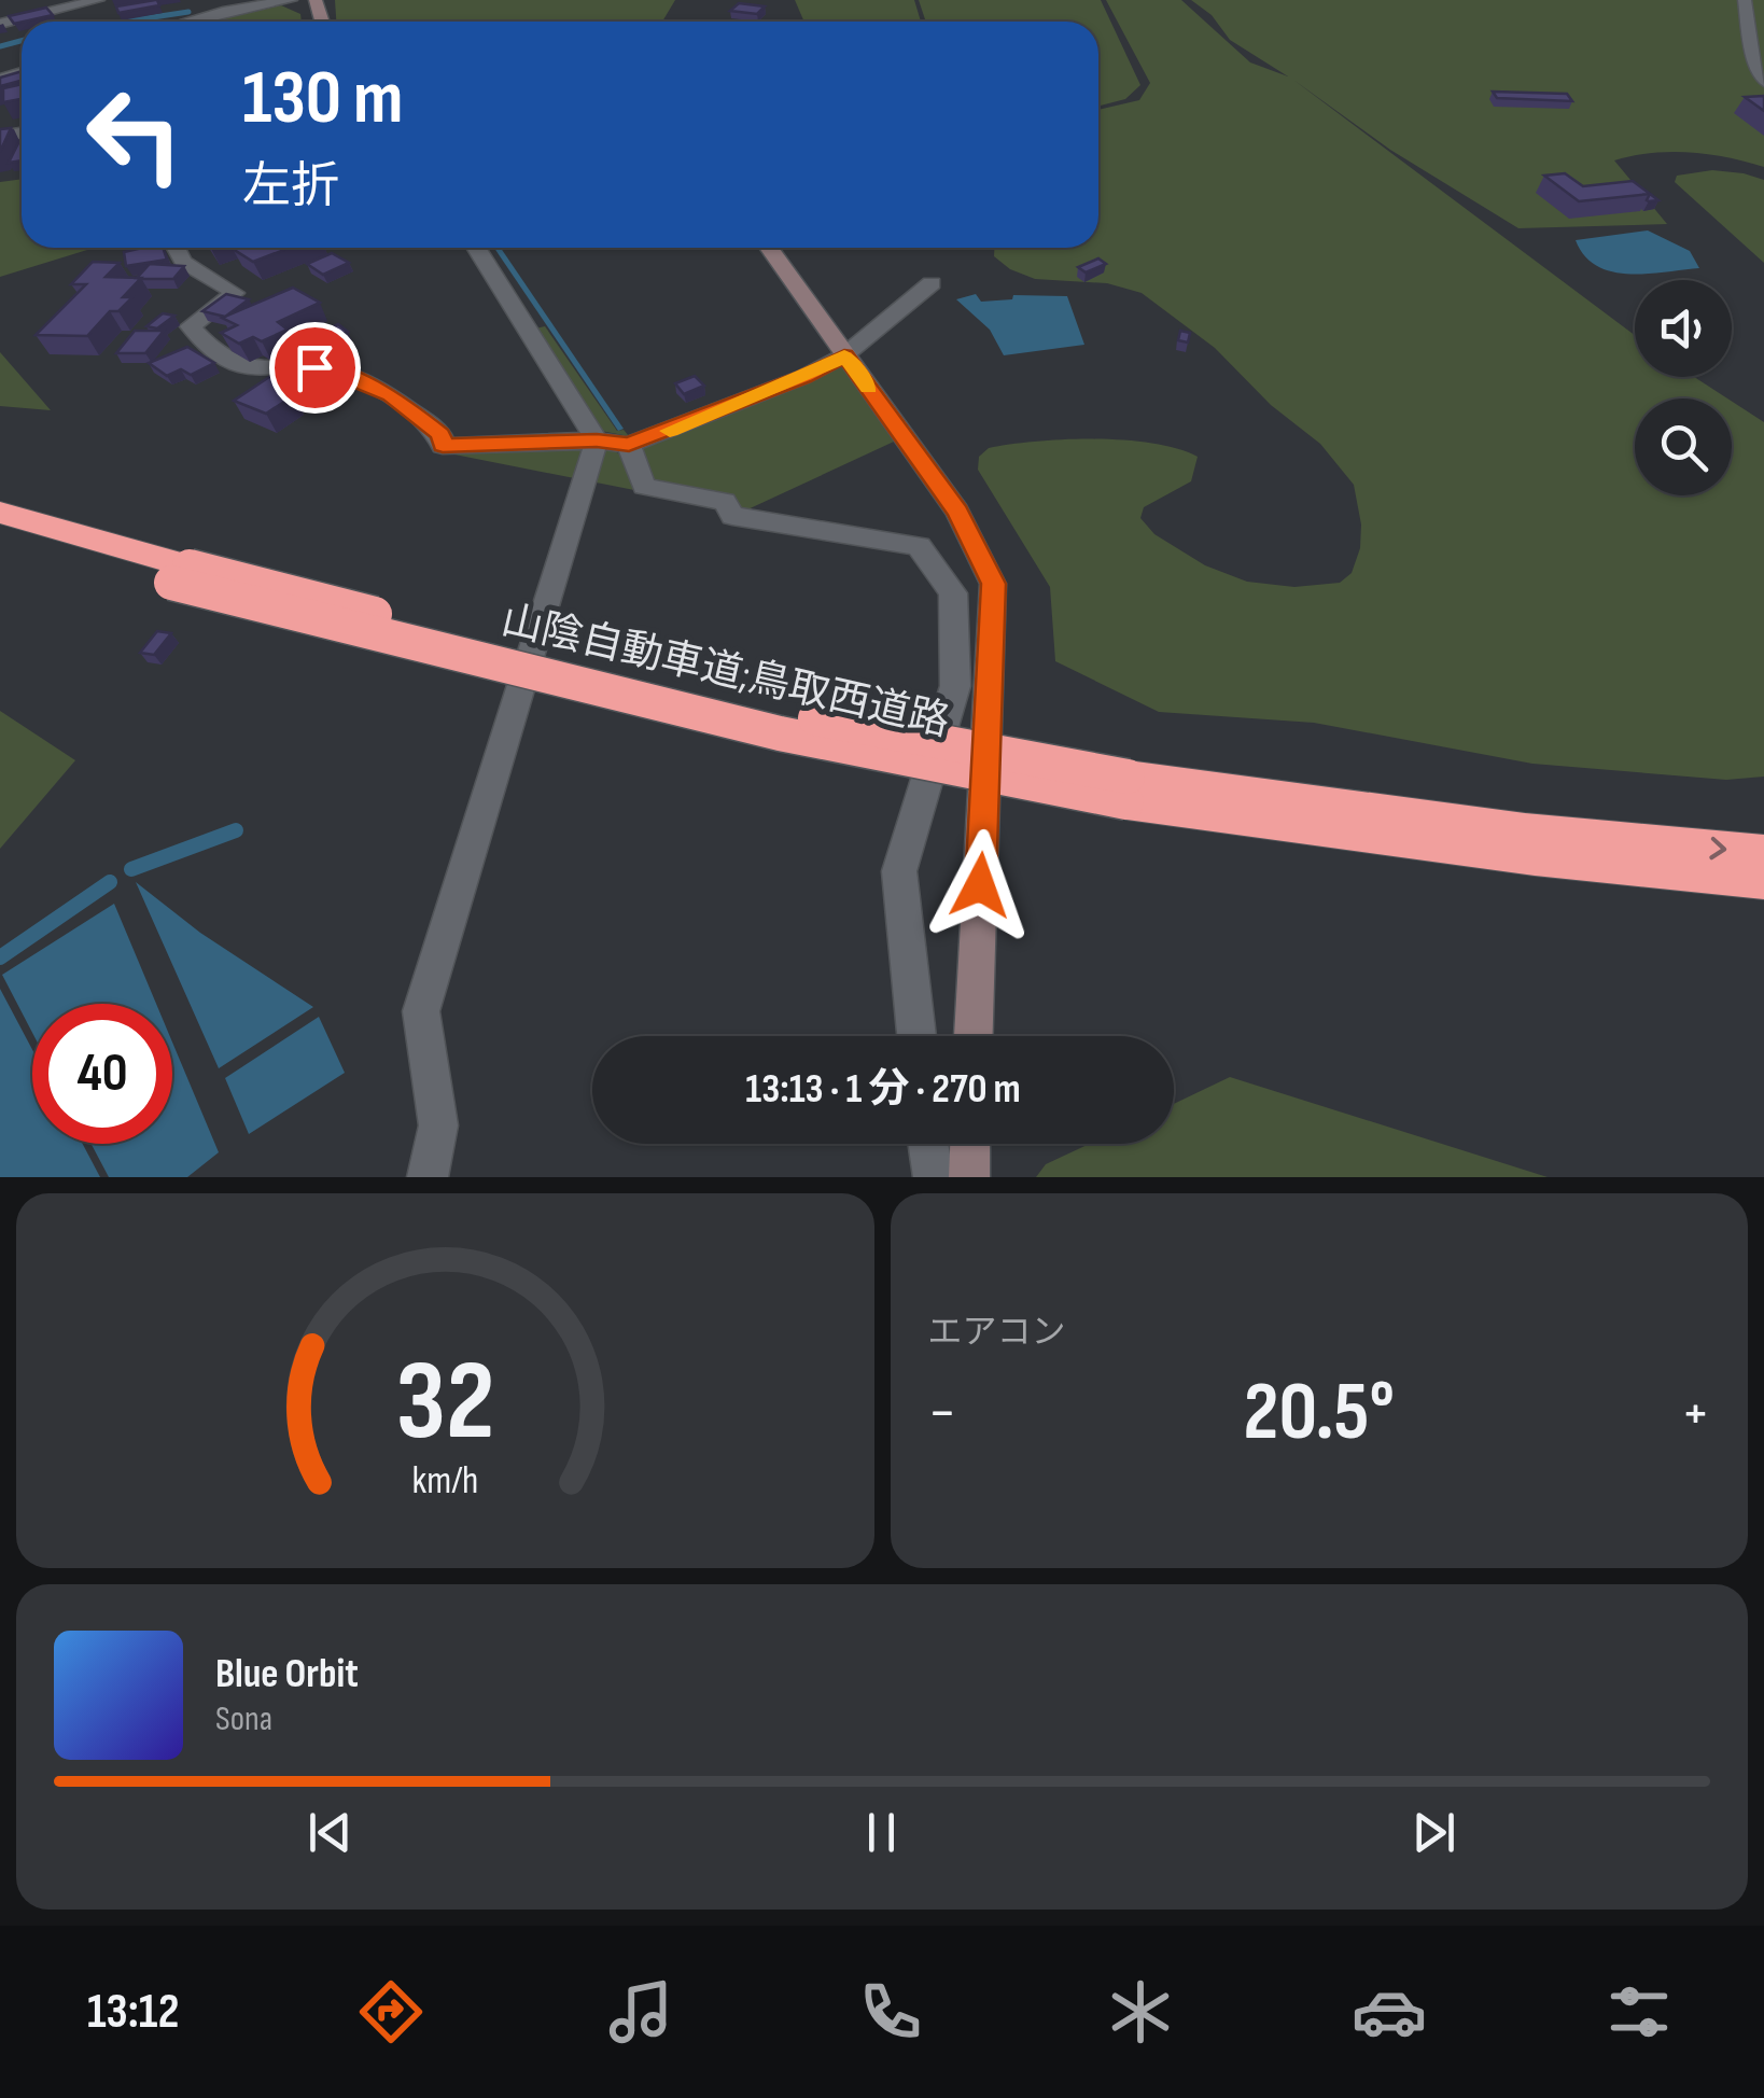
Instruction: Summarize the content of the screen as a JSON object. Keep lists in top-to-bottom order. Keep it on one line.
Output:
{"streets":{"highway":["山陰自動車道;鳥取西道路"]},"page":{"turn":["130 m","左折"],"limit":"40","trip":"13:13 · 1 分 · 270 m","tile":"エアコン","heat":["−","20.5°","+"],"song":["Blue Orbit","Sona"],"tabs":"13:12","gauge":["32","km/h"]}}
